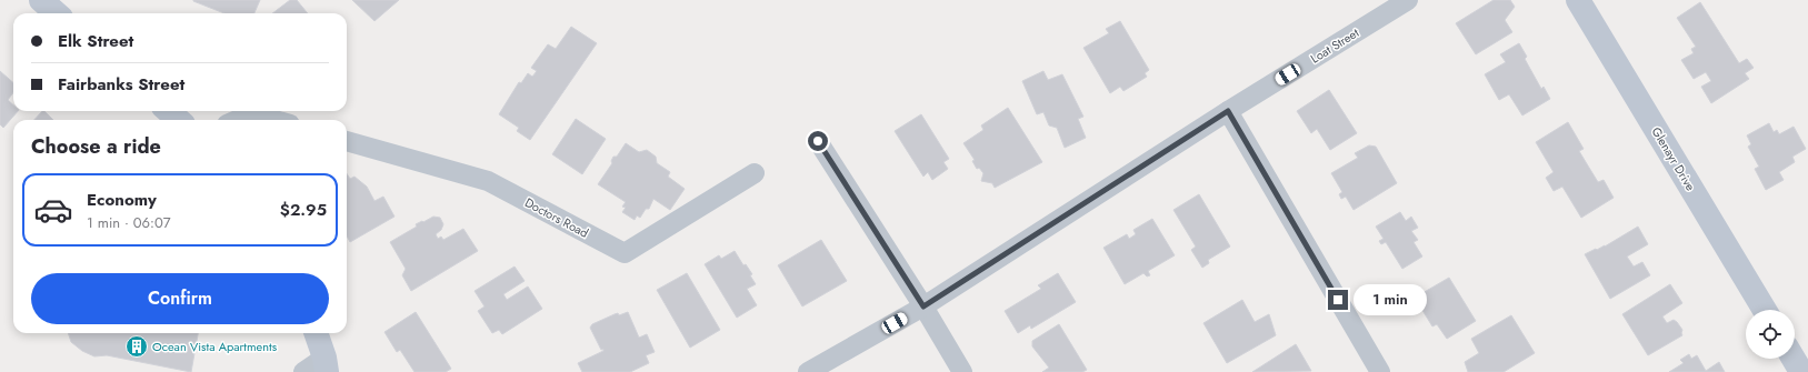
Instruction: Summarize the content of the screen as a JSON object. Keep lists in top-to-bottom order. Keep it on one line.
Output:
{"streets":{"street":["Loat Street","Glenayr Drive","Doctors Road"]},"places":{"building":["Ocean Vista Apartments"]},"page":{"banner":["Elk Street","Fairbanks Street"],"heading":"Choose a ride","list":[{"name":"Economy","note":"1 min · 06:07","value":"$2.95"}],"buttons":"Confirm","bubble":"1 min"}}
